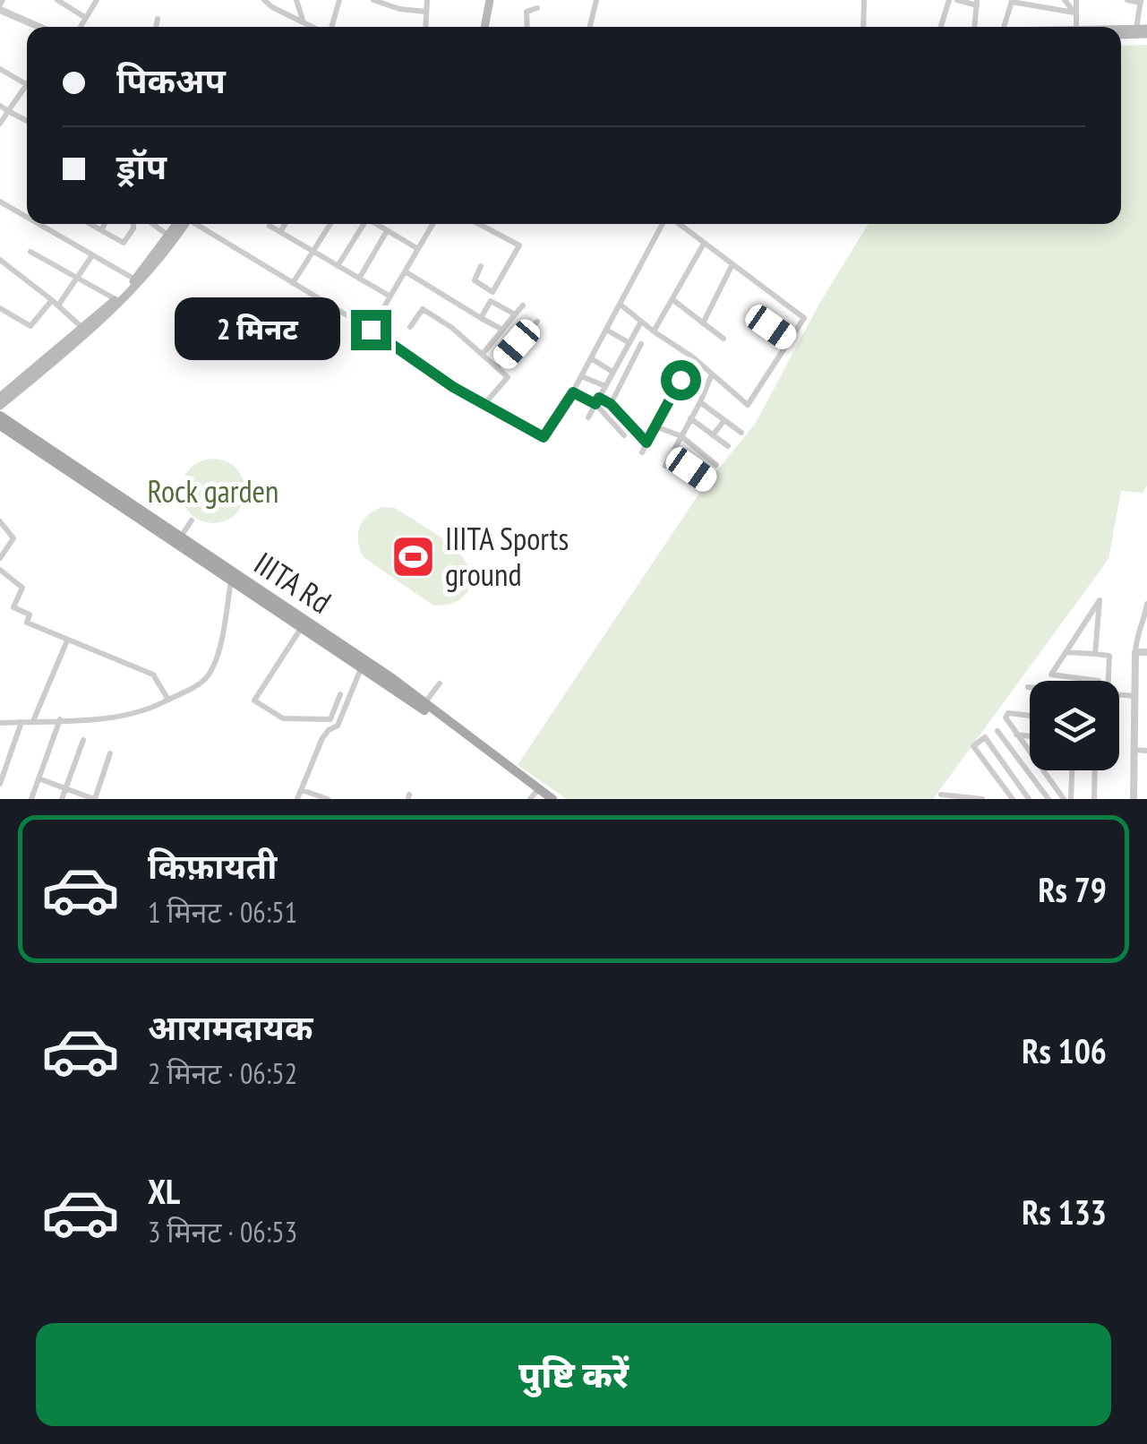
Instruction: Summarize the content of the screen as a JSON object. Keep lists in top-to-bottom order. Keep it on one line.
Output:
{"streets":{"main road":["IIITA Rd"]},"parks":["Rock garden"],"places":{"sports":["IIITA Sports ground"]},"page":{"banner":["पिकअप","ड्रॉप"],"bubble":"2 मिनट","list":[{"name":"किफ़ायती","note":"1 मिनट · 06:51","value":"Rs 79"},{"name":"आरामदायक","note":"2 मिनट · 06:52","value":"Rs 106"},{"name":"XL","note":"3 मिनट · 06:53","value":"Rs 133"}],"buttons":"पुष्टि करें"}}
